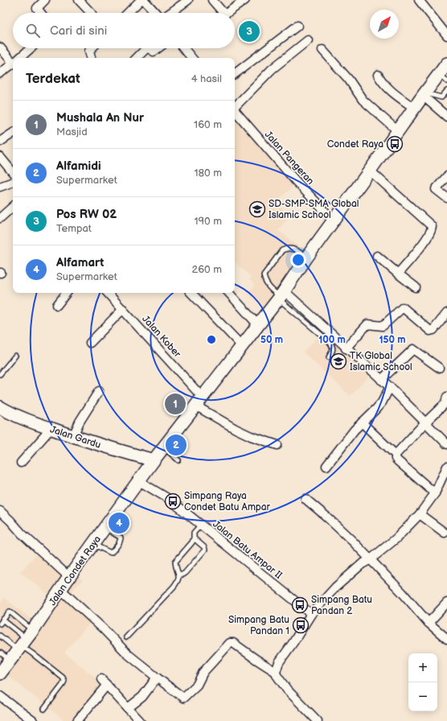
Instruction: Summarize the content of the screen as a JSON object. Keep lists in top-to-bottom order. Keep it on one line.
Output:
{"streets":{"street":["Jalan Pangeran","Jalan Kober","Jalan Gardu","Jalan Batu Ampar II","Jalan Condet Raya"]},"crossings":[["Jalan Pangeran","Jalan Condet Raya"],["Jalan Kober","Jalan Condet Raya"],["Jalan Gardu","Jalan Condet Raya"],["Jalan Batu Ampar II","Jalan Condet Raya"]],"places":{"bus stop":["Condet Raya","Simpang Raya Condet Batu Ampar","Simpang Batu Pandan 2","Simpang Batu Pandan 1"],"school or university":["SD-SMP-SMA Global Islamic School","TK Global Islamic School"]},"north":"top right","page":{"search":"Cari di sini","pins":["3","1","2","4"],"heading":["Terdekat","4 hasil"],"list":[{"mark":"1","name":"Mushala An Nur","note":"Masjid","value":"160 m"},{"mark":"2","name":"Alfamidi","note":"Supermarket","value":"180 m"},{"mark":"3","name":"Pos RW 02","note":"Tempat","value":"190 m"},{"mark":"4","name":"Alfamart","note":"Supermarket","value":"260 m"}],"map_buttons":["+","−"]},"rings":["50 m","100 m","150 m"]}
